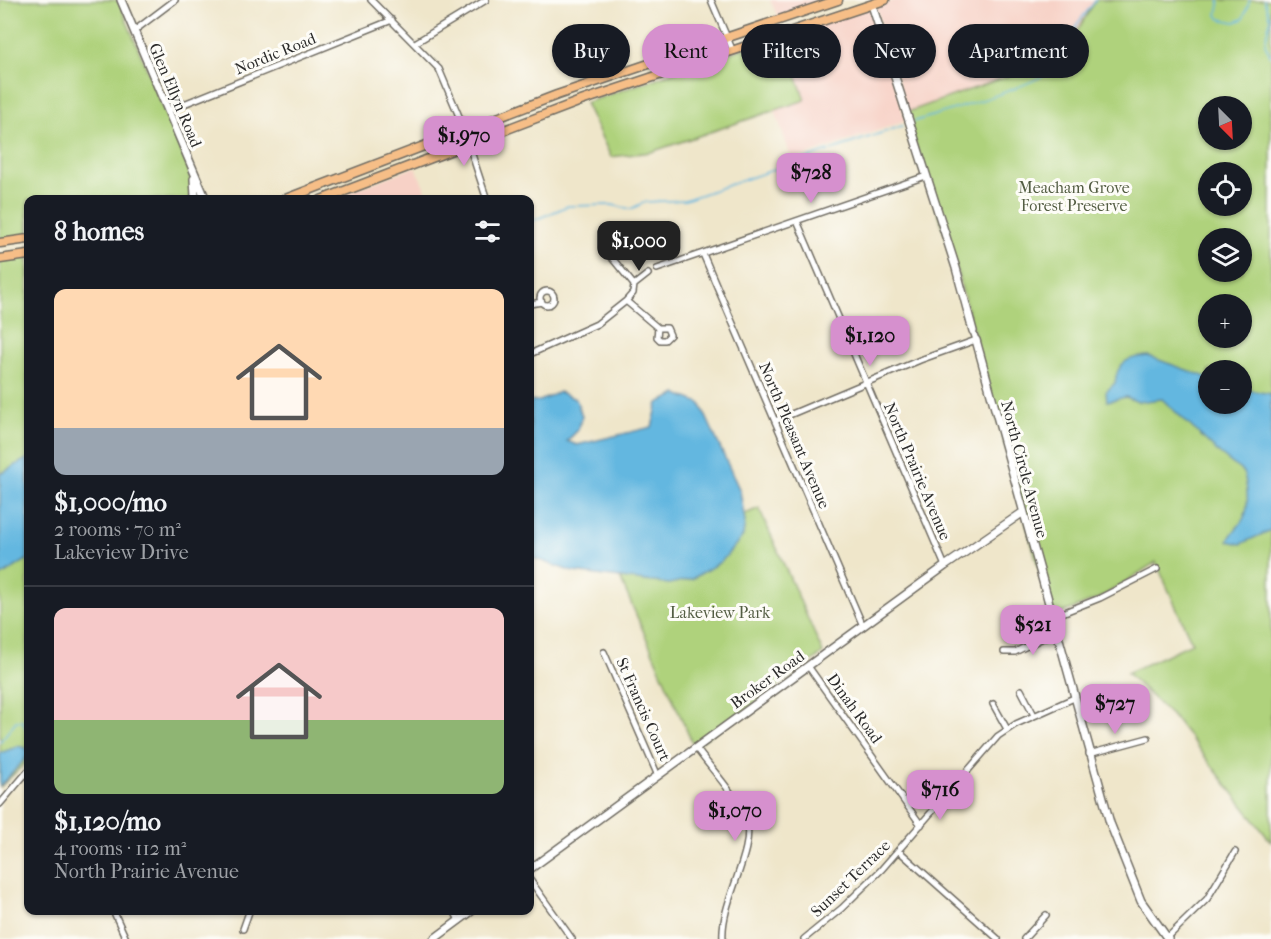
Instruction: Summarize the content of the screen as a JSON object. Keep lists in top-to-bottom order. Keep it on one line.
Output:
{"streets":{"street":["Nordic Road","Glen Ellyn Road","North Pleasant Avenue","North Circle Avenue","North Prairie Avenue","Broker Road","Dinah Road","St Francis Court","Sunset Terrace"]},"crossings":[["Nordic Road","Glen Ellyn Road"],["North Pleasant Avenue","Broker Road"],["North Circle Avenue","Broker Road"],["North Circle Avenue","Sunset Terrace"],["North Prairie Avenue","Broker Road"],["Broker Road","Dinah Road"],["Broker Road","St Francis Court"],["Dinah Road","Sunset Terrace"]],"parks":["Meacham Grove Forest Preserve","Lakeview Park"],"north":"bottom right","page":{"chip":["Buy","Rent","Filters","New","Apartment"],"map_buttons":["+","−"],"price":["$1,970","$728","$1,000","$1,120","$521","$727","$716","$1,070"],"heading":"8 homes","list":[{"name":"$1,000/mo","note":"2 rooms · 70 m² · Lakeview Drive"},{"name":"$1,120/mo","note":"4 rooms · 112 m² · North Prairie Avenue"}]}}
